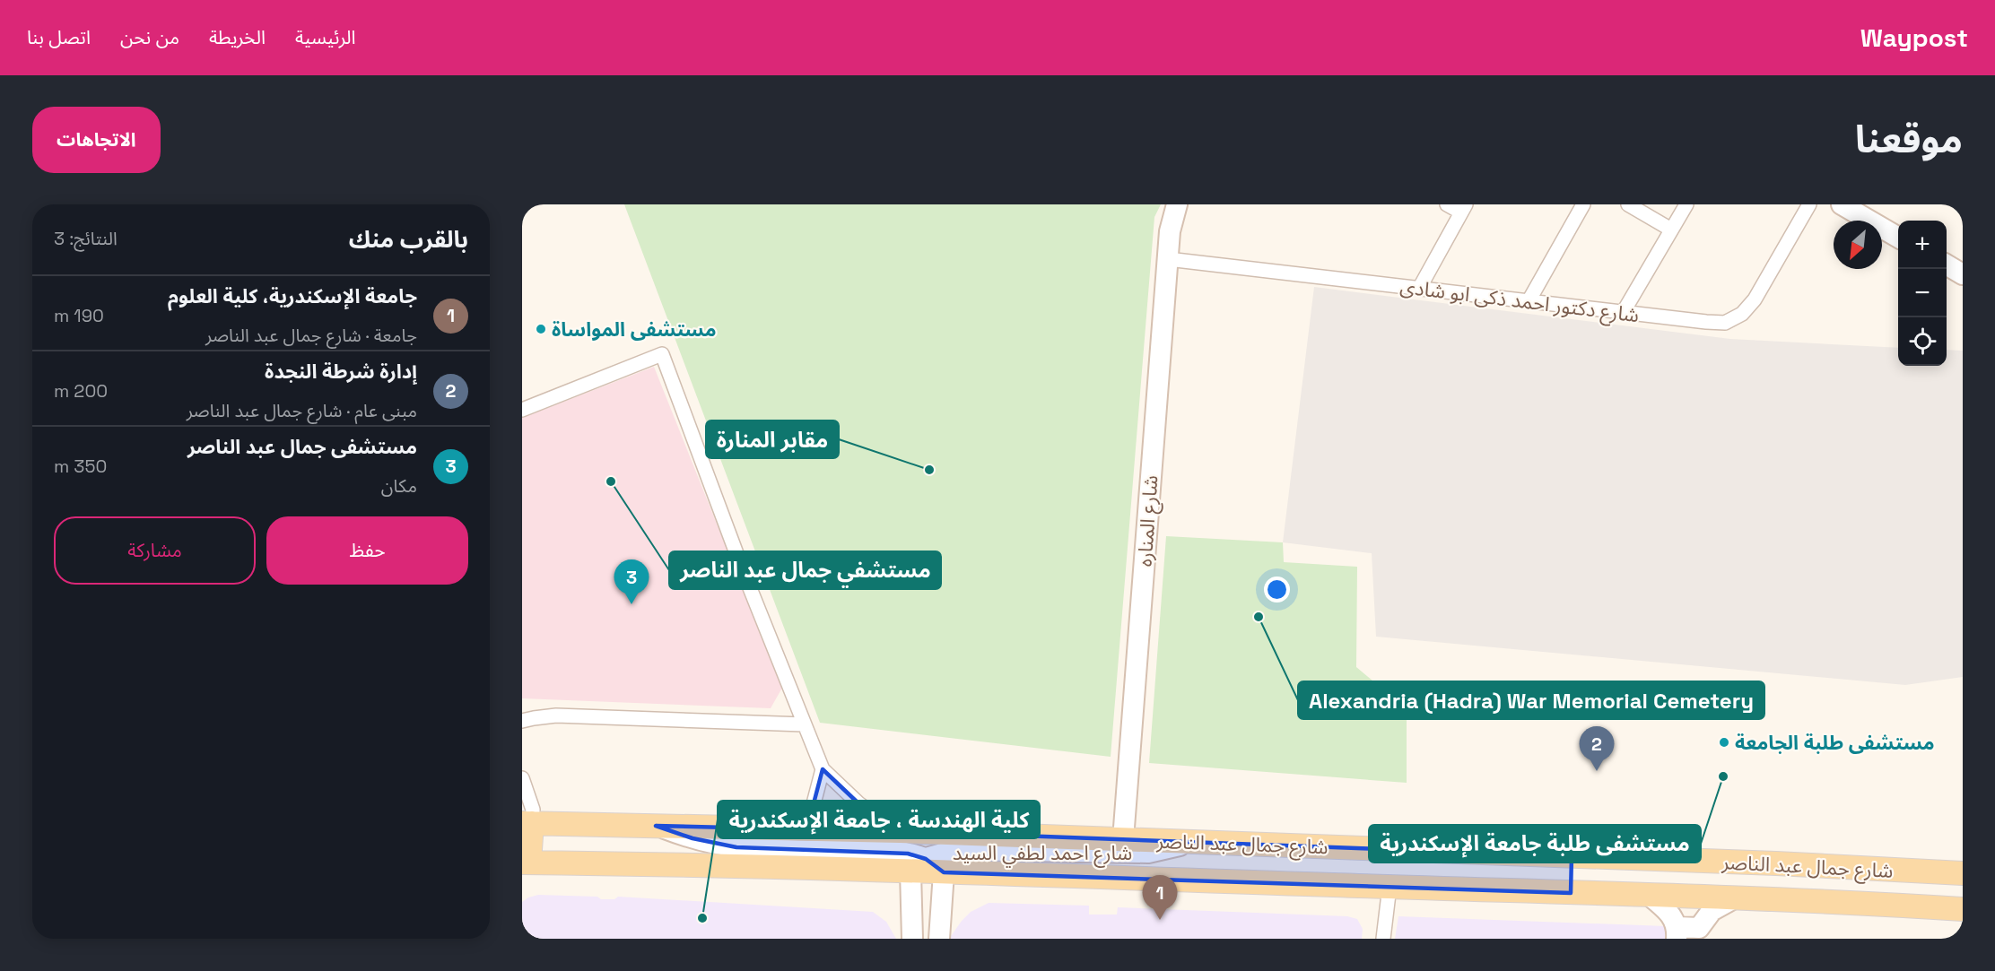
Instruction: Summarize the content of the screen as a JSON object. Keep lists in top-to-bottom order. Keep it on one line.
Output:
{"streets":{"main road":["شارع المناره","شارع جمال عبد الناصر","شارع احمد لطفي السيد"],"street":["شارع دكتور احمد ذكى ابو شادى"]},"crossings":[["شارع دكتور احمد ذكى ابو شادى","شارع المناره"],["شارع المناره","شارع جمال عبد الناصر"],["شارع جمال عبد الناصر","شارع احمد لطفي السيد"]],"places":["مستشفى المواساة","مقابر المنارة","مستشفي جمال عبد الناصر","Alexandria (Hadra) War Memorial Cemetery","مستشفى طلبة الجامعة","مستشفى طلبة جامعة الإسكندرية","كلية الهندسة ، جامعة الإسكندرية"],"north":"bottom left","page":{"header":"Waypost","nav":["الرئيسية","الخريطة","من نحن","اتصل بنا"],"title":"موقعنا","buttons":["الاتجاهات",["حفظ","مشاركة"]],"heading":["بالقرب منك","النتائج: 3"],"map_buttons":["+","−"],"list":[{"mark":"1","name":"جامعة الإسكندرية، كلية العلوم","note":"جامعة · شارع جمال عبد الناصر","value":"190 m"},{"mark":"2","name":"إدارة شرطة النجدة","note":"مبنى عام · شارع جمال عبد الناصر","value":"200 m"},{"mark":"3","name":"مستشفى جمال عبد الناصر","note":"مكان","value":"350 m"}],"pins":["3","2","1"]}}
